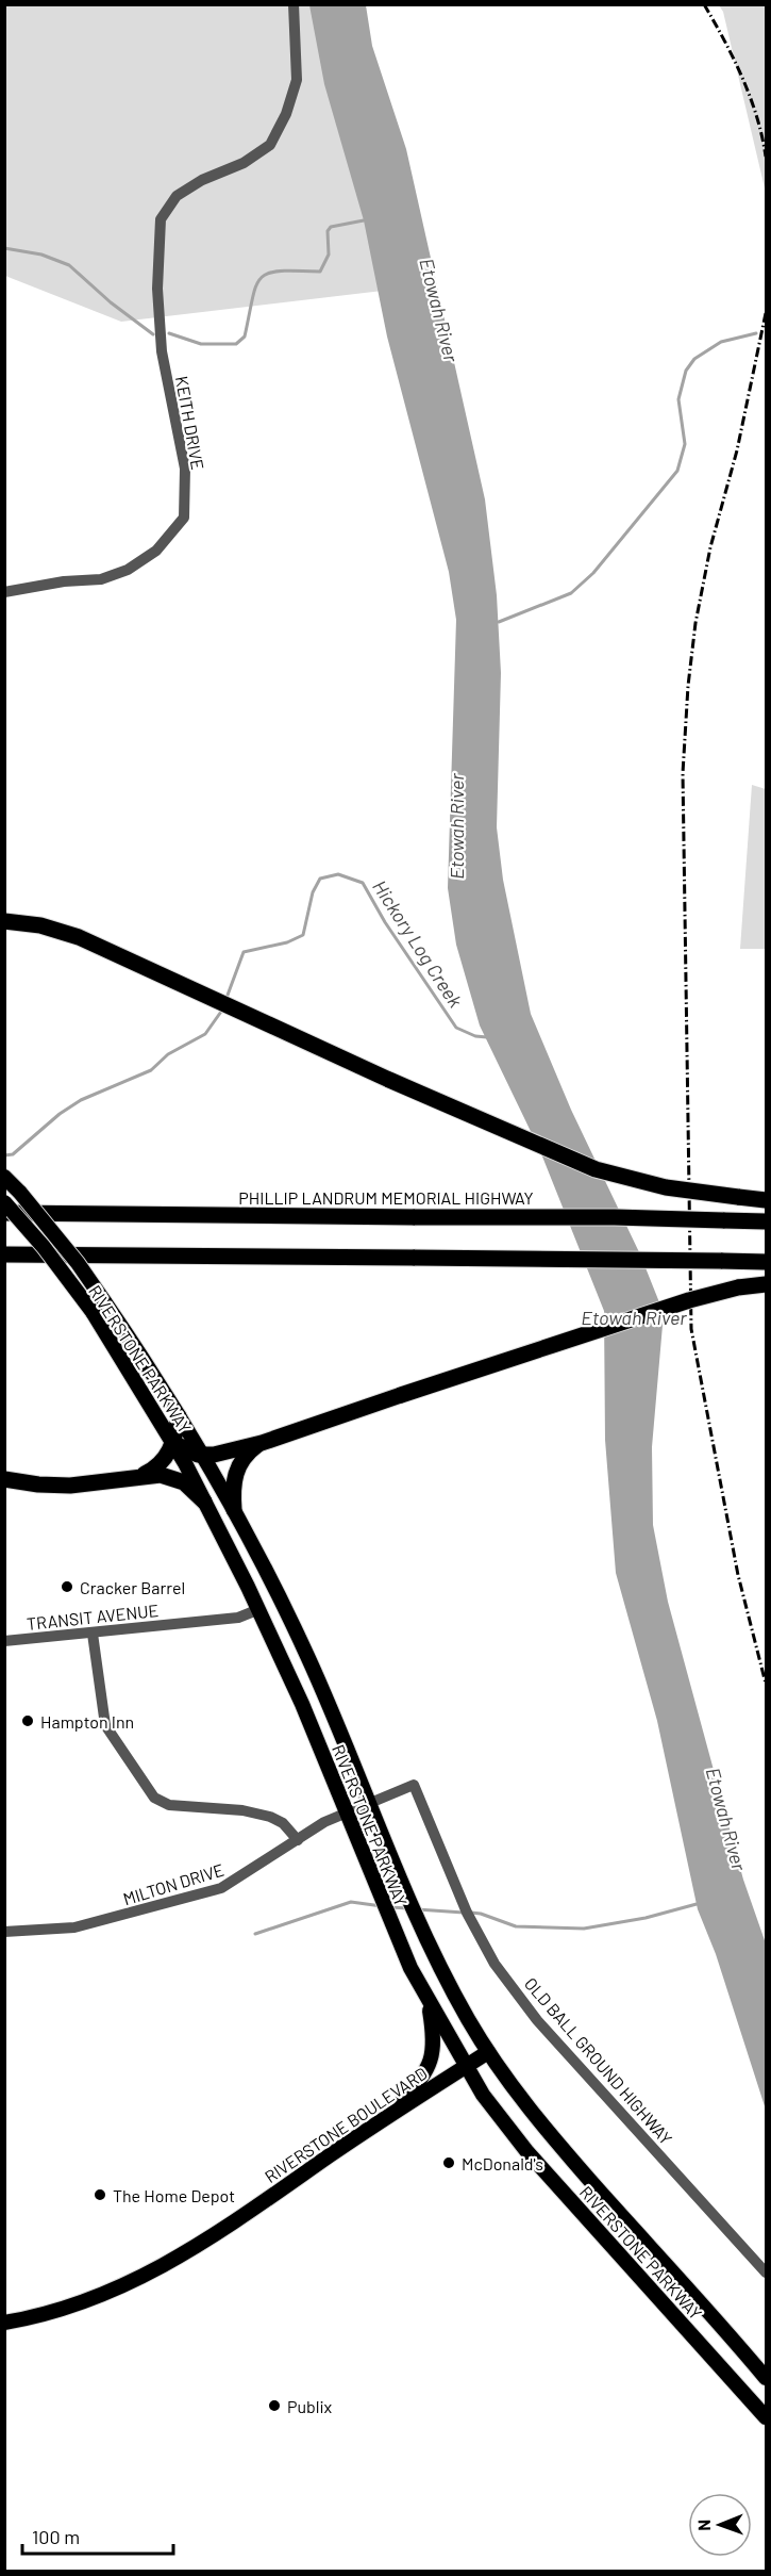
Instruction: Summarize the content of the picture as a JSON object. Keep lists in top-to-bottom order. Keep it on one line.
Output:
{"streets":{"highway":["PHILLIP LANDRUM MEMORIAL HIGHWAY"],"main road":["RIVERSTONE PARKWAY","RIVERSTONE BOULEVARD"],"street":["KEITH DRIVE","TRANSIT AVENUE","MILTON DRIVE","OLD BALL GROUND HIGHWAY"]},"crossings":[["RIVERSTONE PARKWAY","TRANSIT AVENUE"],["RIVERSTONE PARKWAY","MILTON DRIVE"],["RIVERSTONE PARKWAY","OLD BALL GROUND HIGHWAY"],["RIVERSTONE PARKWAY","RIVERSTONE BOULEVARD"],["MILTON DRIVE","OLD BALL GROUND HIGHWAY"]],"water":["Etowah River","Hickory Log Creek"],"places":["Cracker Barrel","Hampton Inn","McDonald's","The Home Depot","Publix"],"scale_bar":"100 m","north":"left"}
